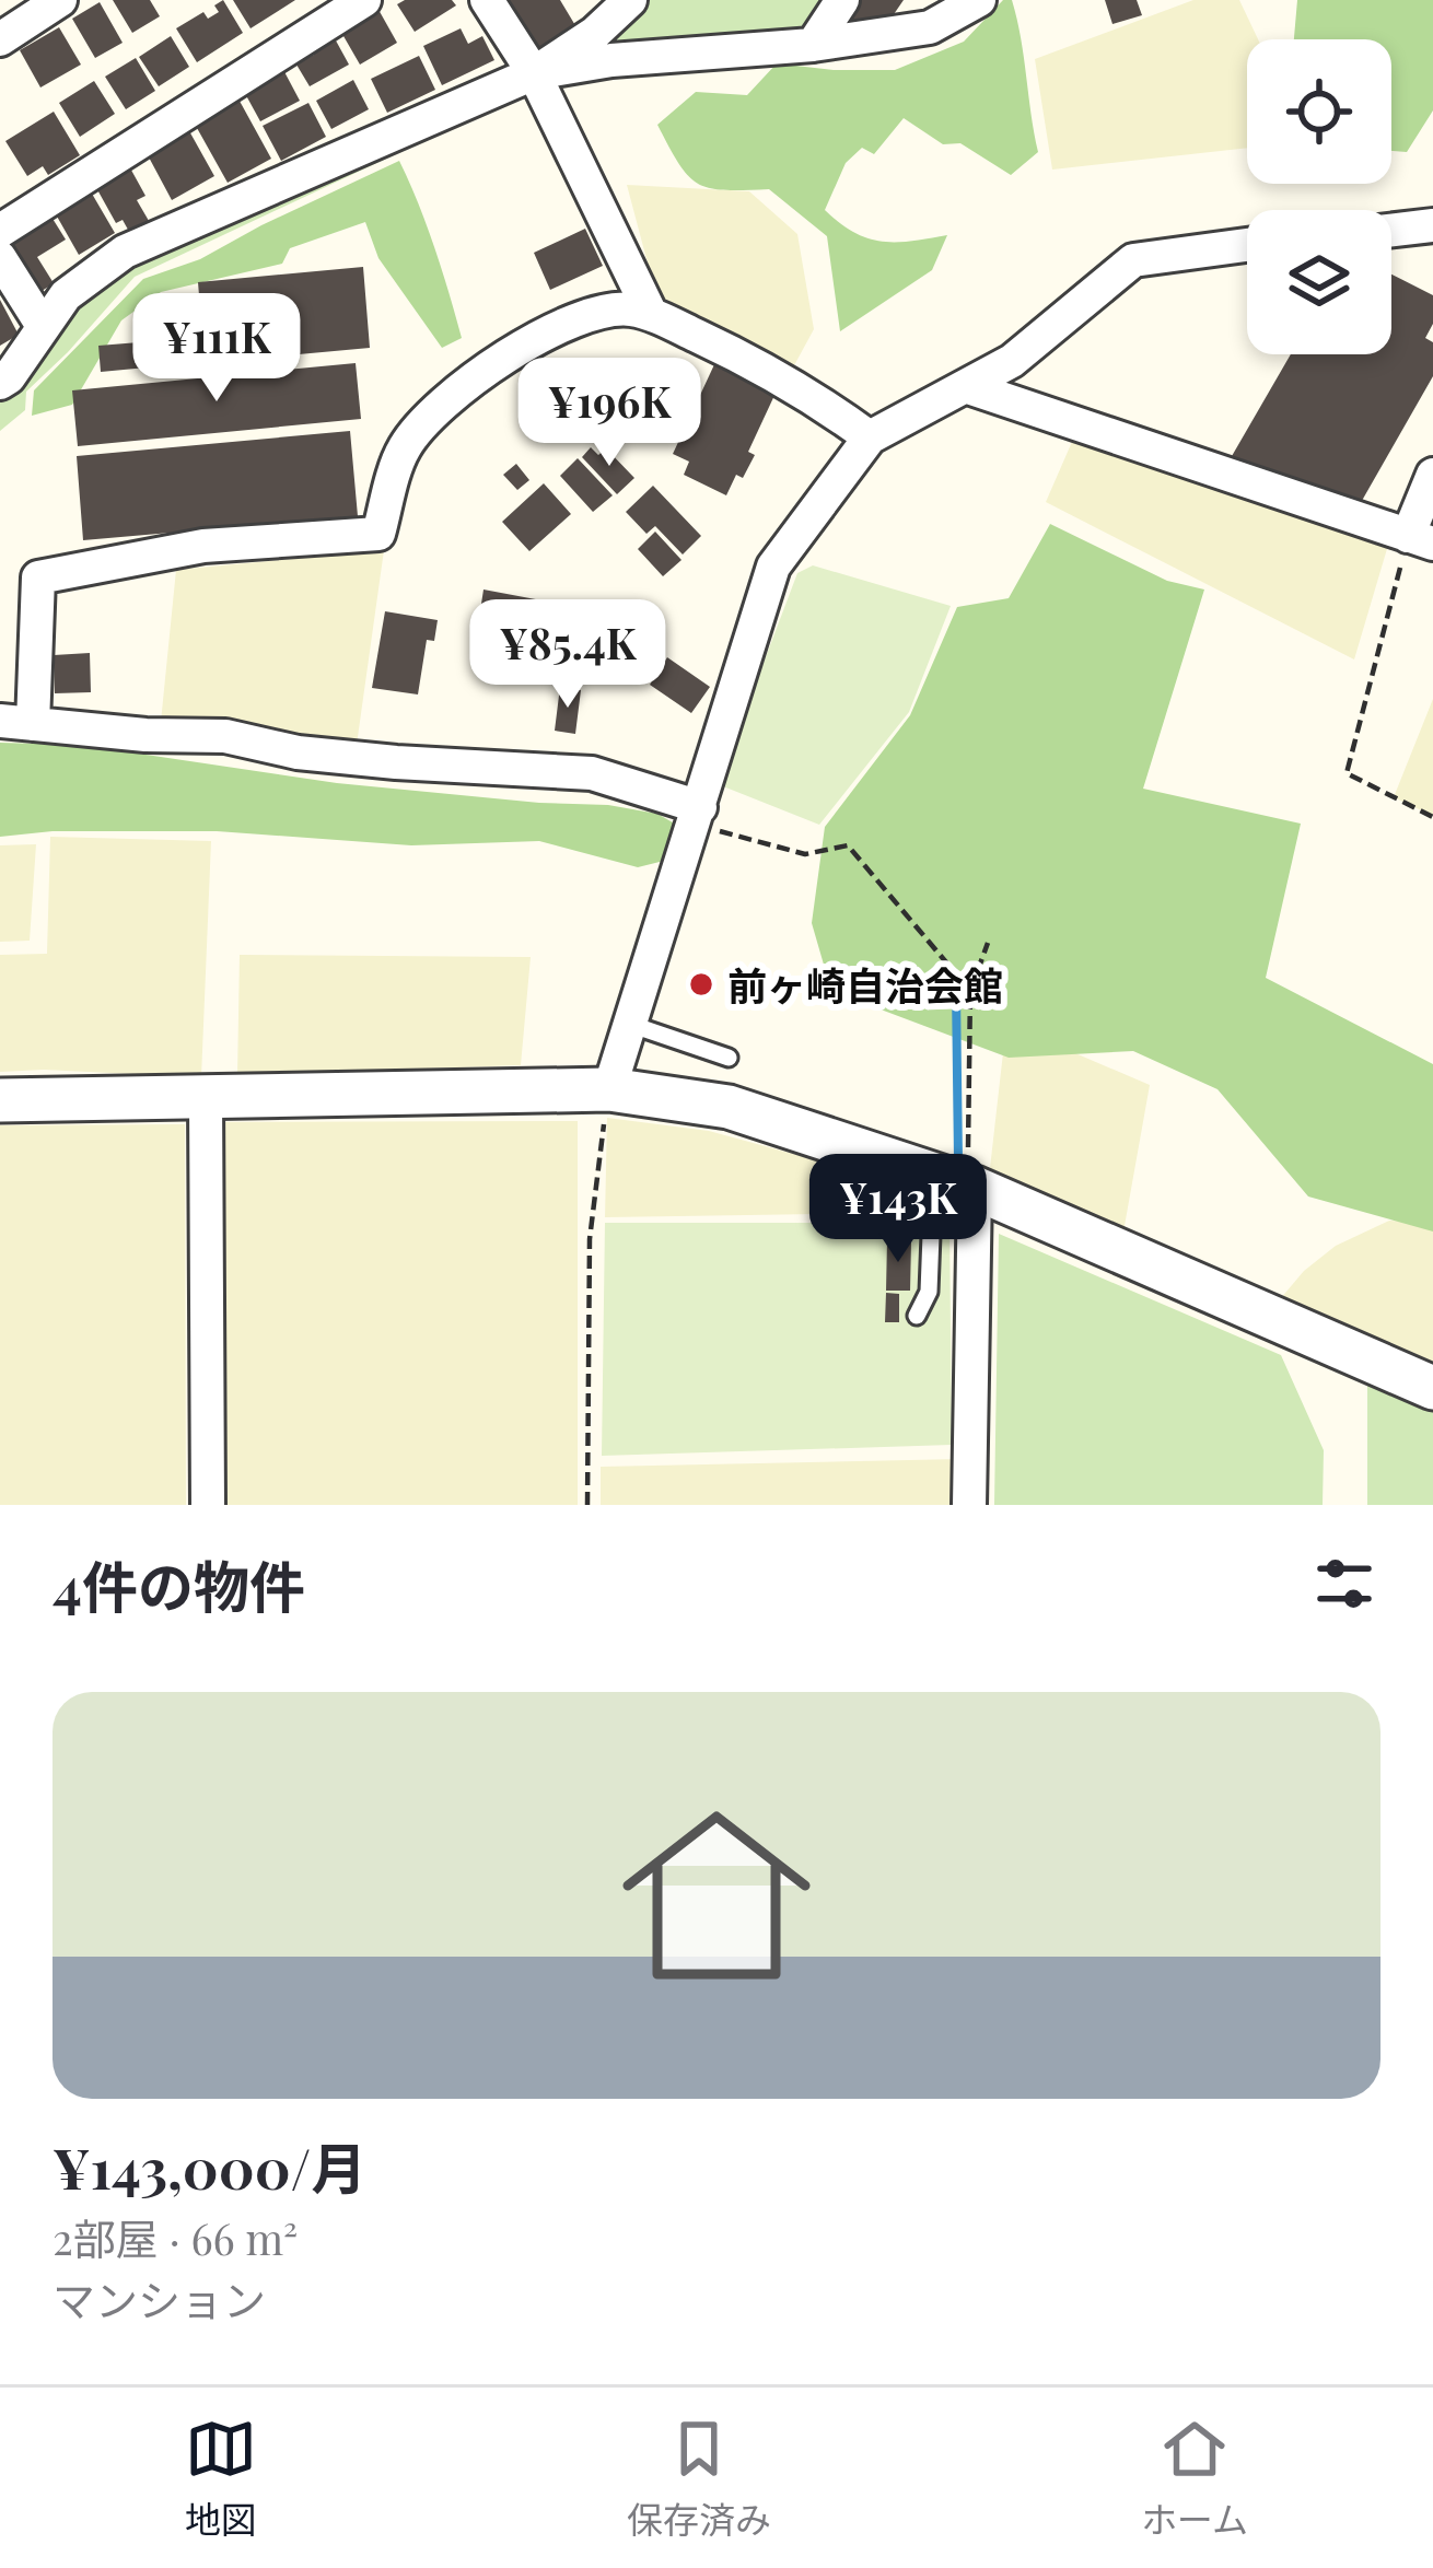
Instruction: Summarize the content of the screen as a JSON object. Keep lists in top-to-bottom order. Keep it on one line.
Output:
{"places":["前ヶ崎自治会館"],"page":{"price":["¥111K","¥196K","¥85.4K","¥143K"],"heading":"4件の物件","list":[{"name":"¥143,000/月","note":"2部屋 · 66 m² · マンション"}],"tabs":["地図","保存済み","ホーム"]}}
